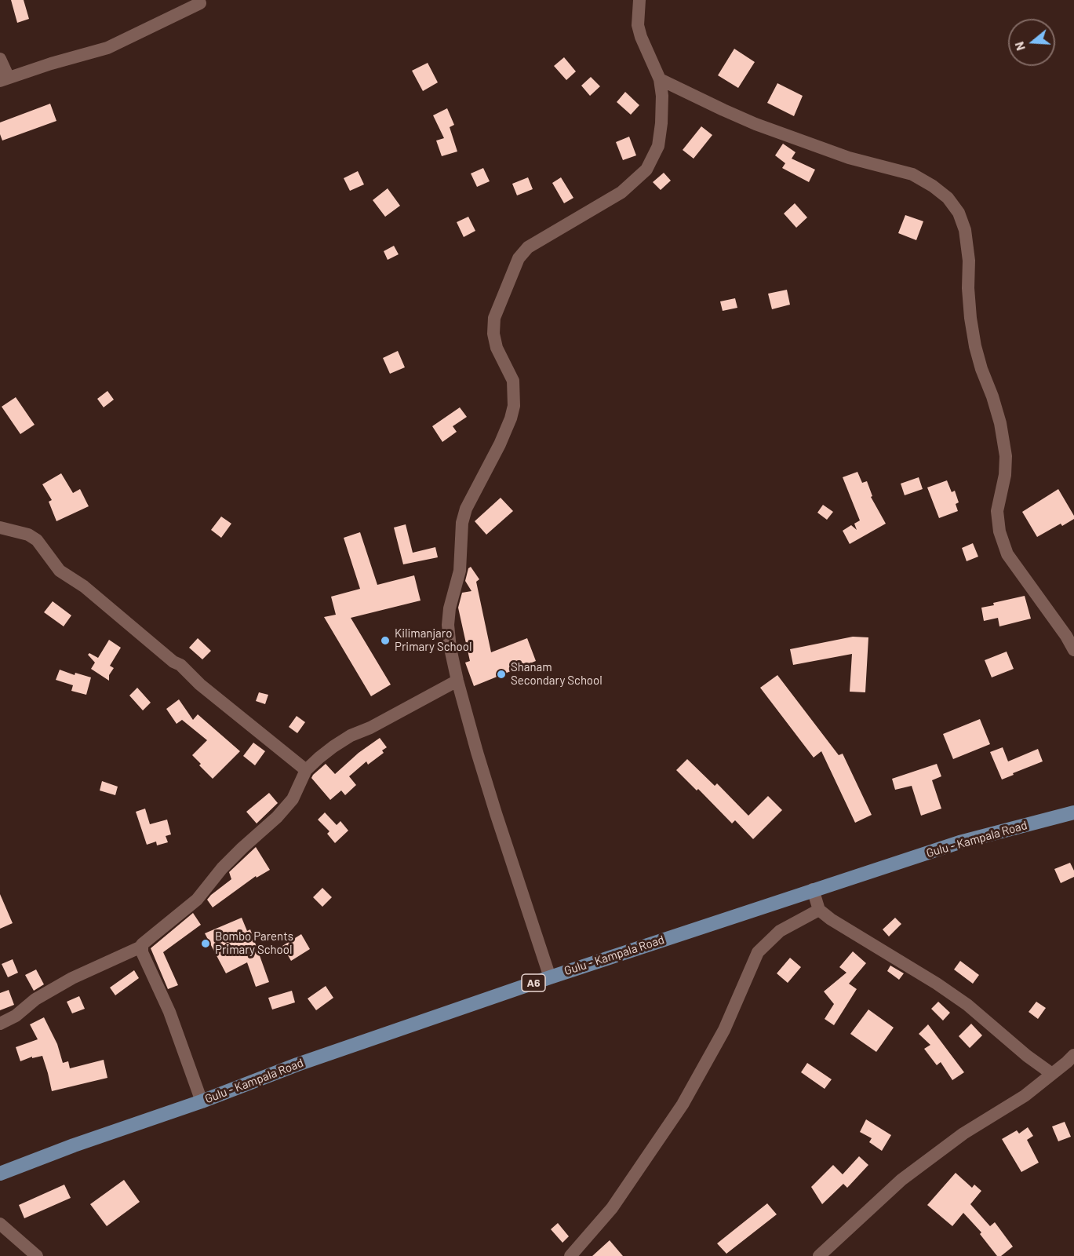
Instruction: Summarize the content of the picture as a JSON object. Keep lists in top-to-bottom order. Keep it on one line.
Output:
{"streets":{"main road":["Gulu - Kampala Road","A6"]},"places":["Kilimanjaro Primary School","Shanam Secondary School","Bombo Parents Primary School"],"north":"left"}
